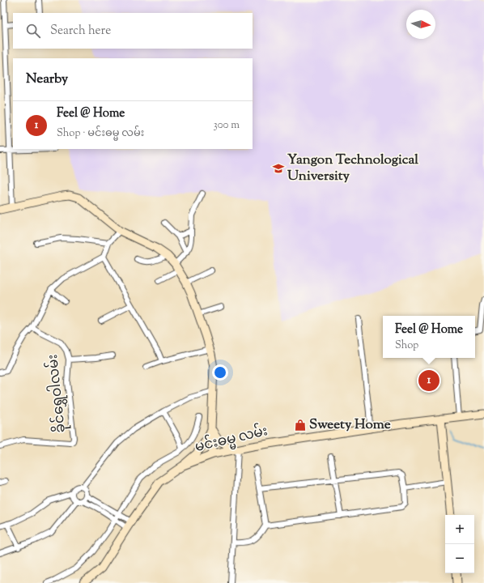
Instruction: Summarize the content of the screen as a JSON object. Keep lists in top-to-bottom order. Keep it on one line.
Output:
{"streets":{"main road":["မင်းဓမ္မ လမ်း"],"street":["ခိုင်ရွှေဝါလမ်း"]},"places":{"school or university":["Yangon Technological University"],"shop":["Sweety Home"]},"north":"right","page":{"search":"Search here","heading":"Nearby","list":[{"mark":"1","name":"Feel @ Home","note":"Shop · မင်းဓမ္မ လမ်း","value":"300 m"}],"popup":["Feel @ Home","Shop"],"pins":"1","map_buttons":["+","−"]}}
